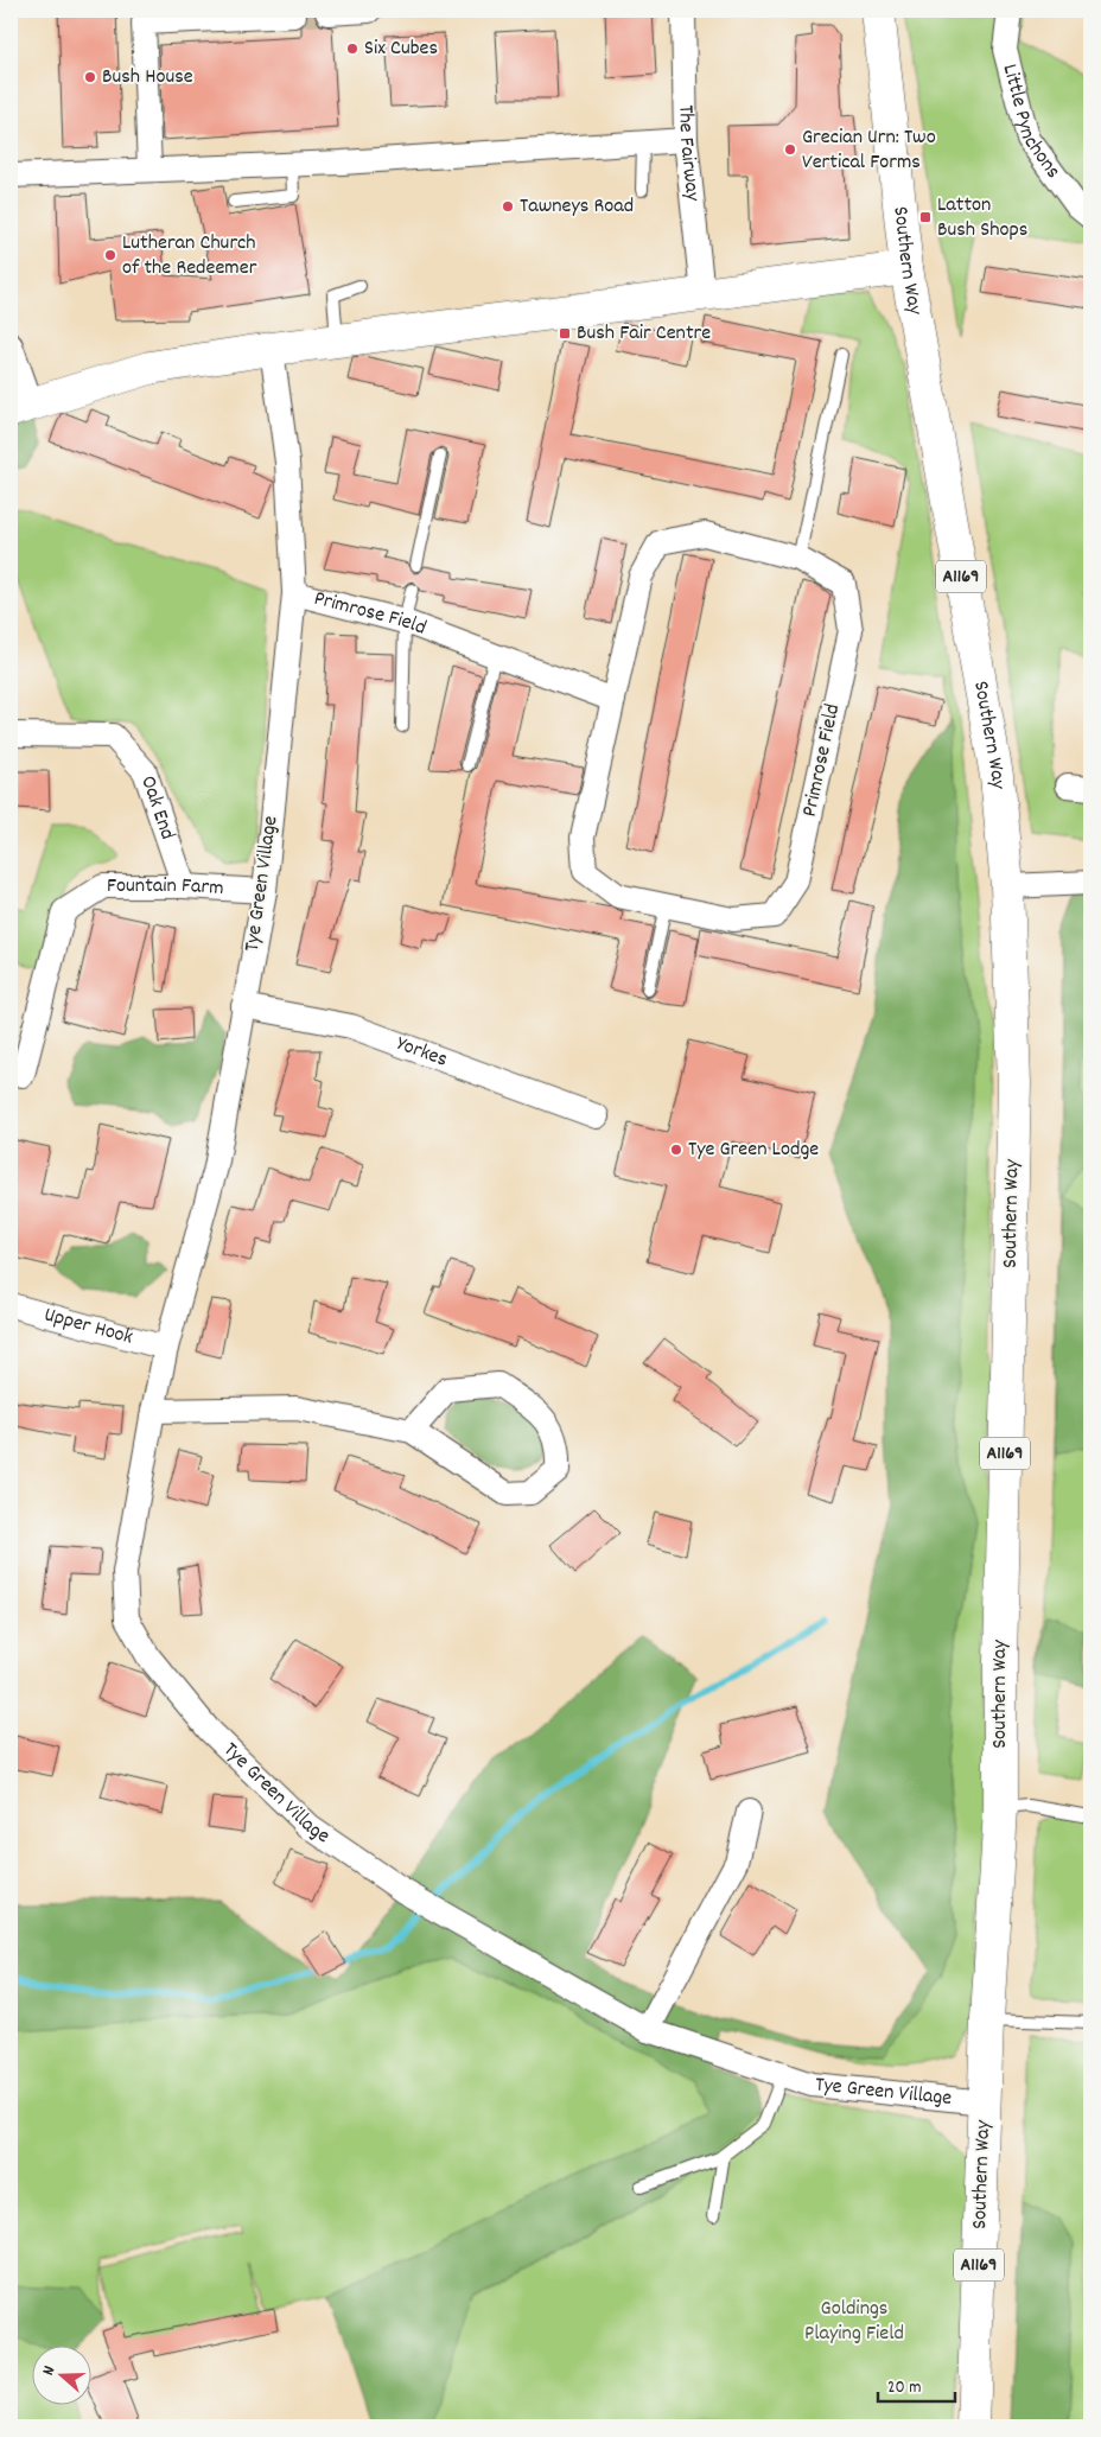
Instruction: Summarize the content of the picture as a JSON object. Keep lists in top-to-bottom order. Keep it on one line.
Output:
{"streets":{"main road":["Southern Way","A1169"],"street":["Little Pynchons","The Fairway","Primrose Field","Oak End","Tye Green Village","Fountain Farm","Yorkes","Upper Hook"]},"crossings":[["Southern Way","Tye Green Village"],["Primrose Field","Tye Green Village"],["Oak End","Fountain Farm"],["Tye Green Village","Fountain Farm"],["Tye Green Village","Yorkes"],["Tye Green Village","Upper Hook"]],"parks":["Goldings Playing Field"],"places":{"other":["Six Cubes","Bush House","Grecian Urn: Two Vertical Forms","Tawneys Road","Lutheran Church of the Redeemer","Tye Green Lodge"],"transit":["Latton Bush Shops","Bush Fair Centre"]},"scale_bar":"20 m","north":"left"}
